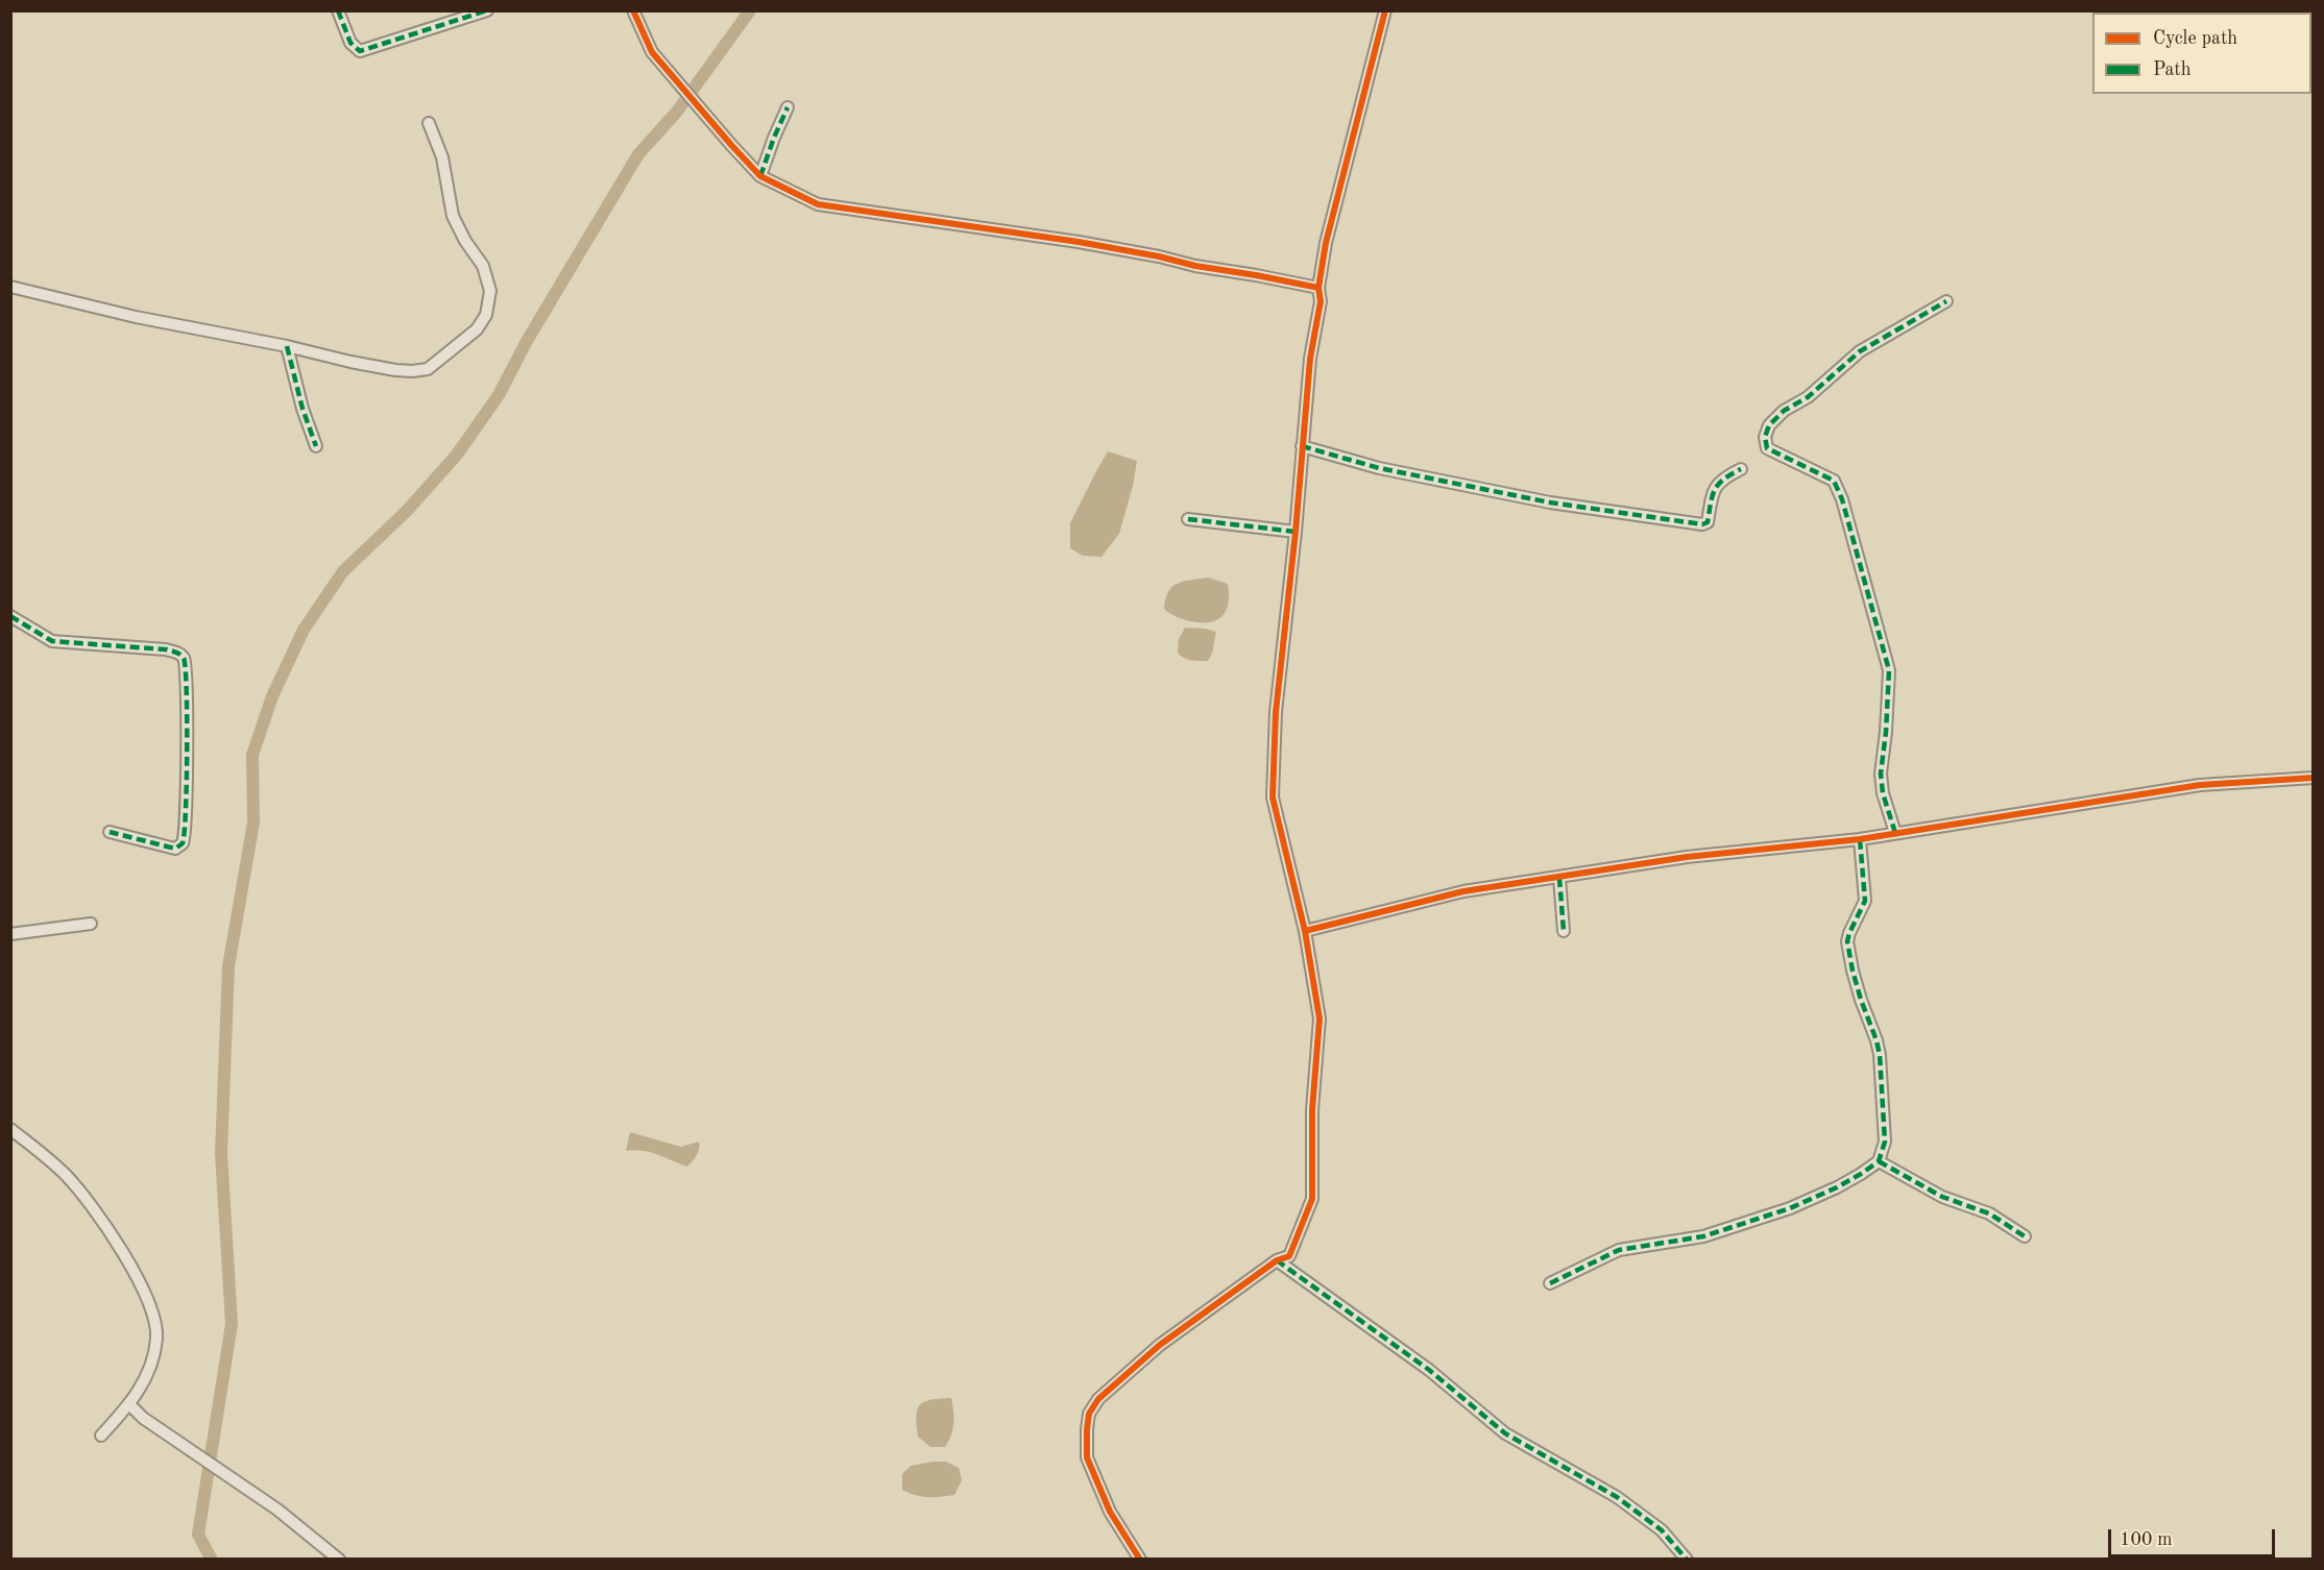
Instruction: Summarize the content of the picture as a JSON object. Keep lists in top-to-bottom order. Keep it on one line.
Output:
{"legend":["Cycle path","Path"],"scale_bar":"100 m"}
